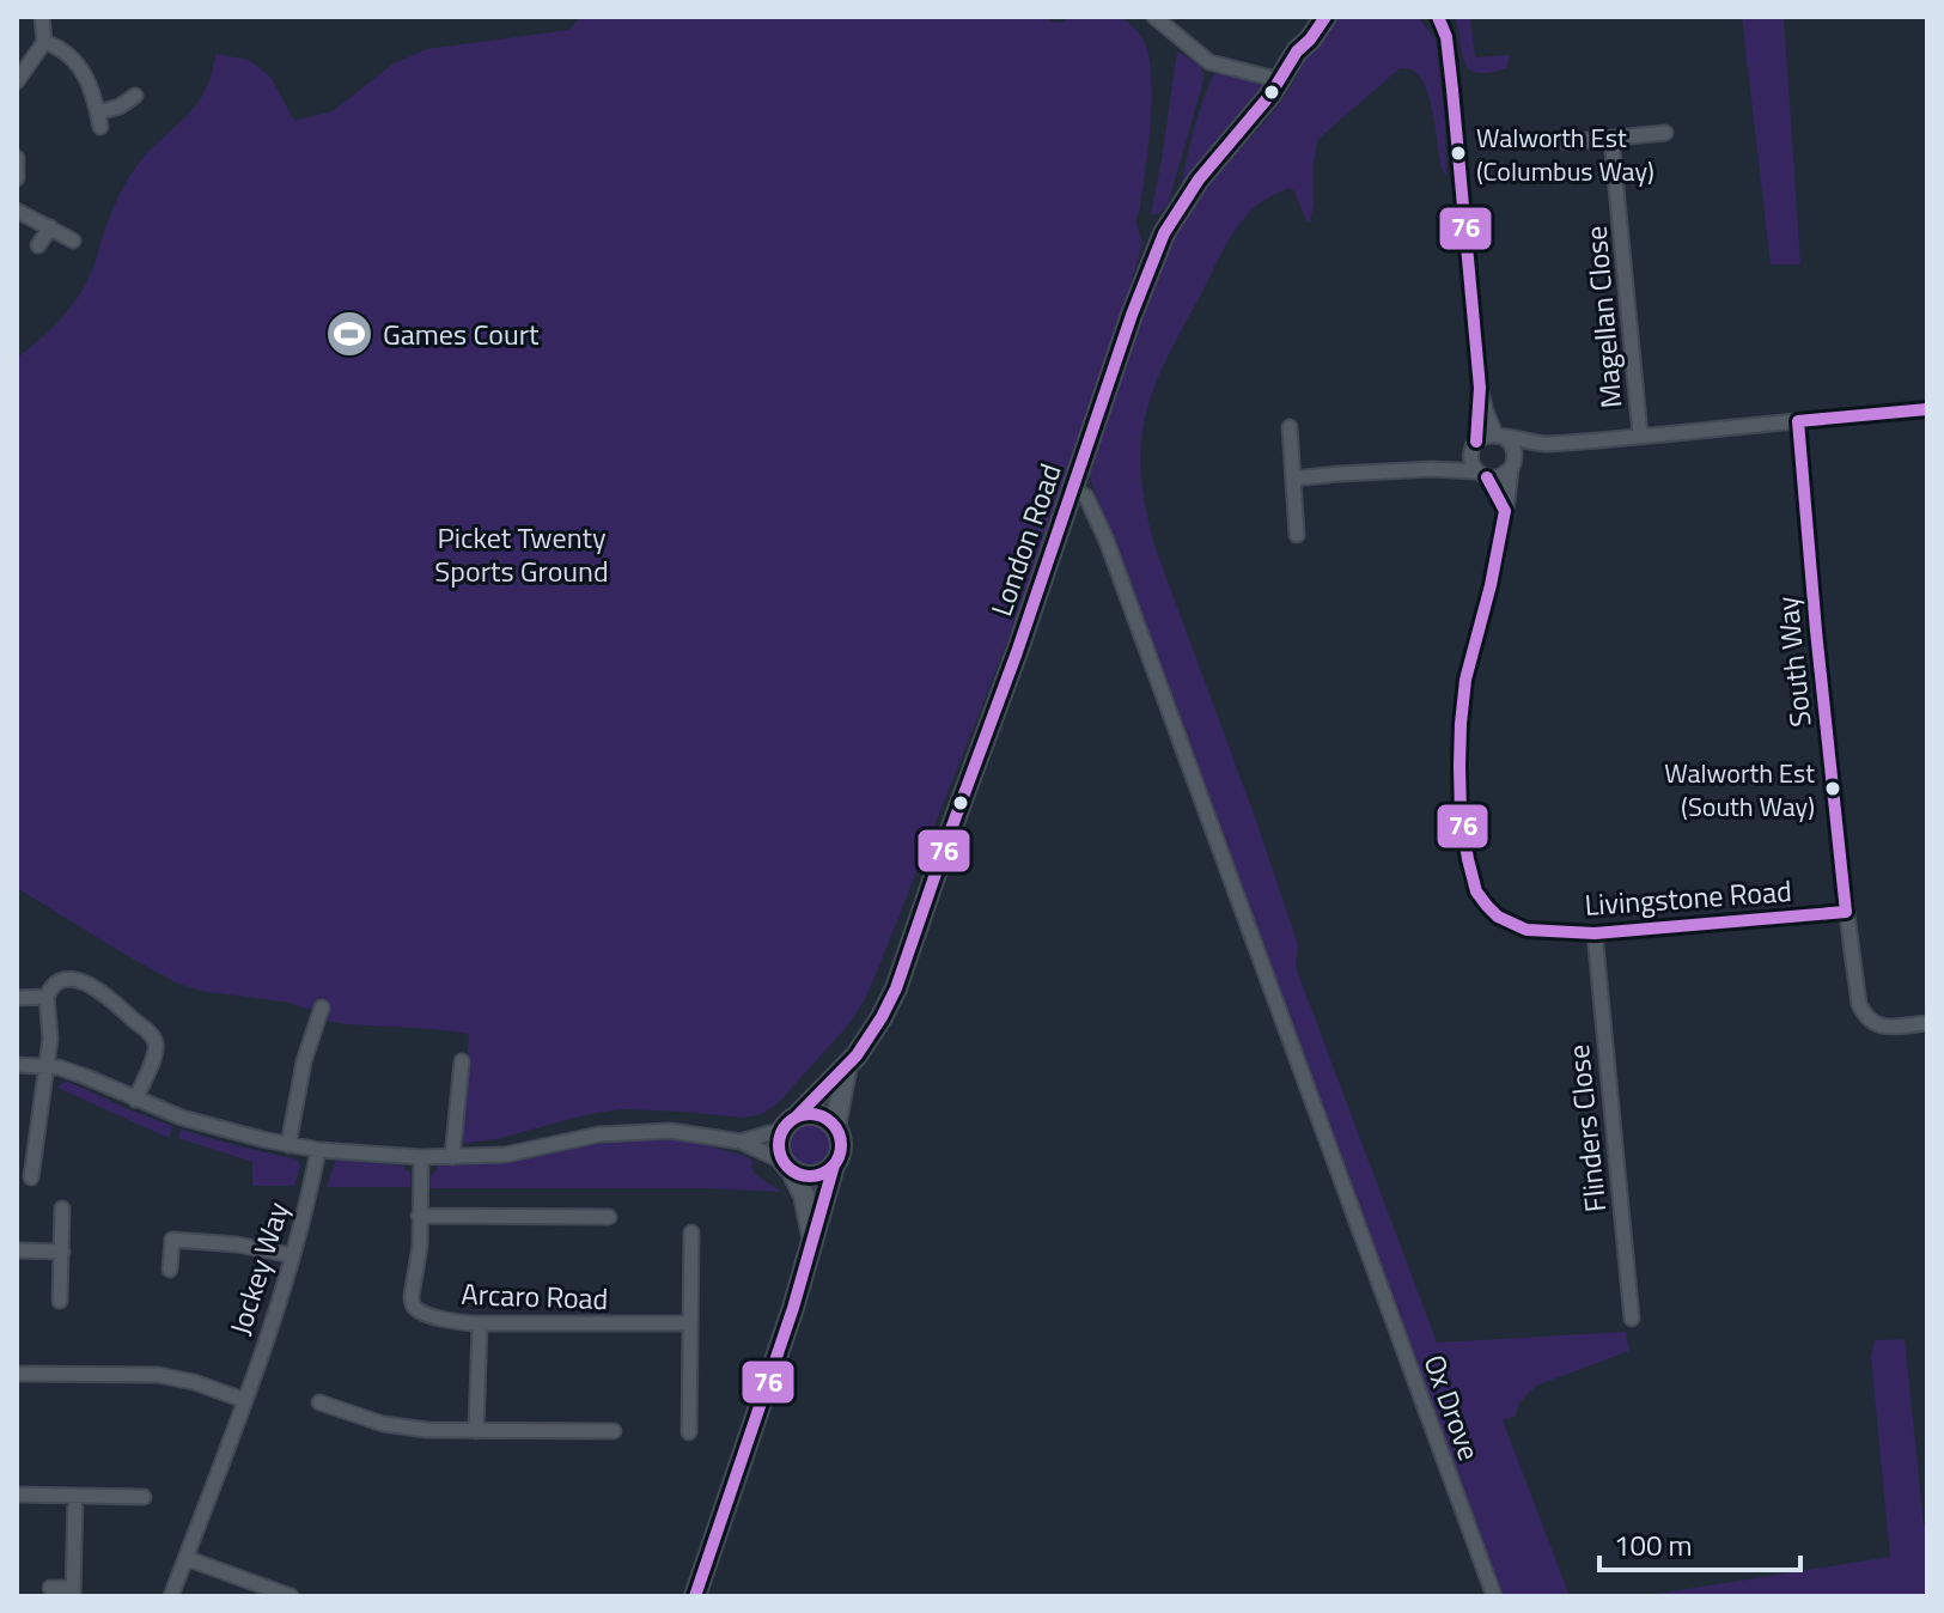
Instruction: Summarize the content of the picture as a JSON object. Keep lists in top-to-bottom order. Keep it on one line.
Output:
{"streets":{"main road":["London Road"],"street":["Magellan Close","South Way","Livingstone Road","Flinders Close","Jockey Way","Arcaro Road","Ox Drove"]},"crossings":[["London Road","Ox Drove"],["South Way","Livingstone Road"],["Livingstone Road","Flinders Close"]],"parks":["Picket Twenty Sports Ground"],"places":{"other":["Walworth Est (Columbus Way)","Walworth Est (South Way)"],"sports":["Games Court"]},"lines":["transit line 76"],"scale_bar":"100 m"}
